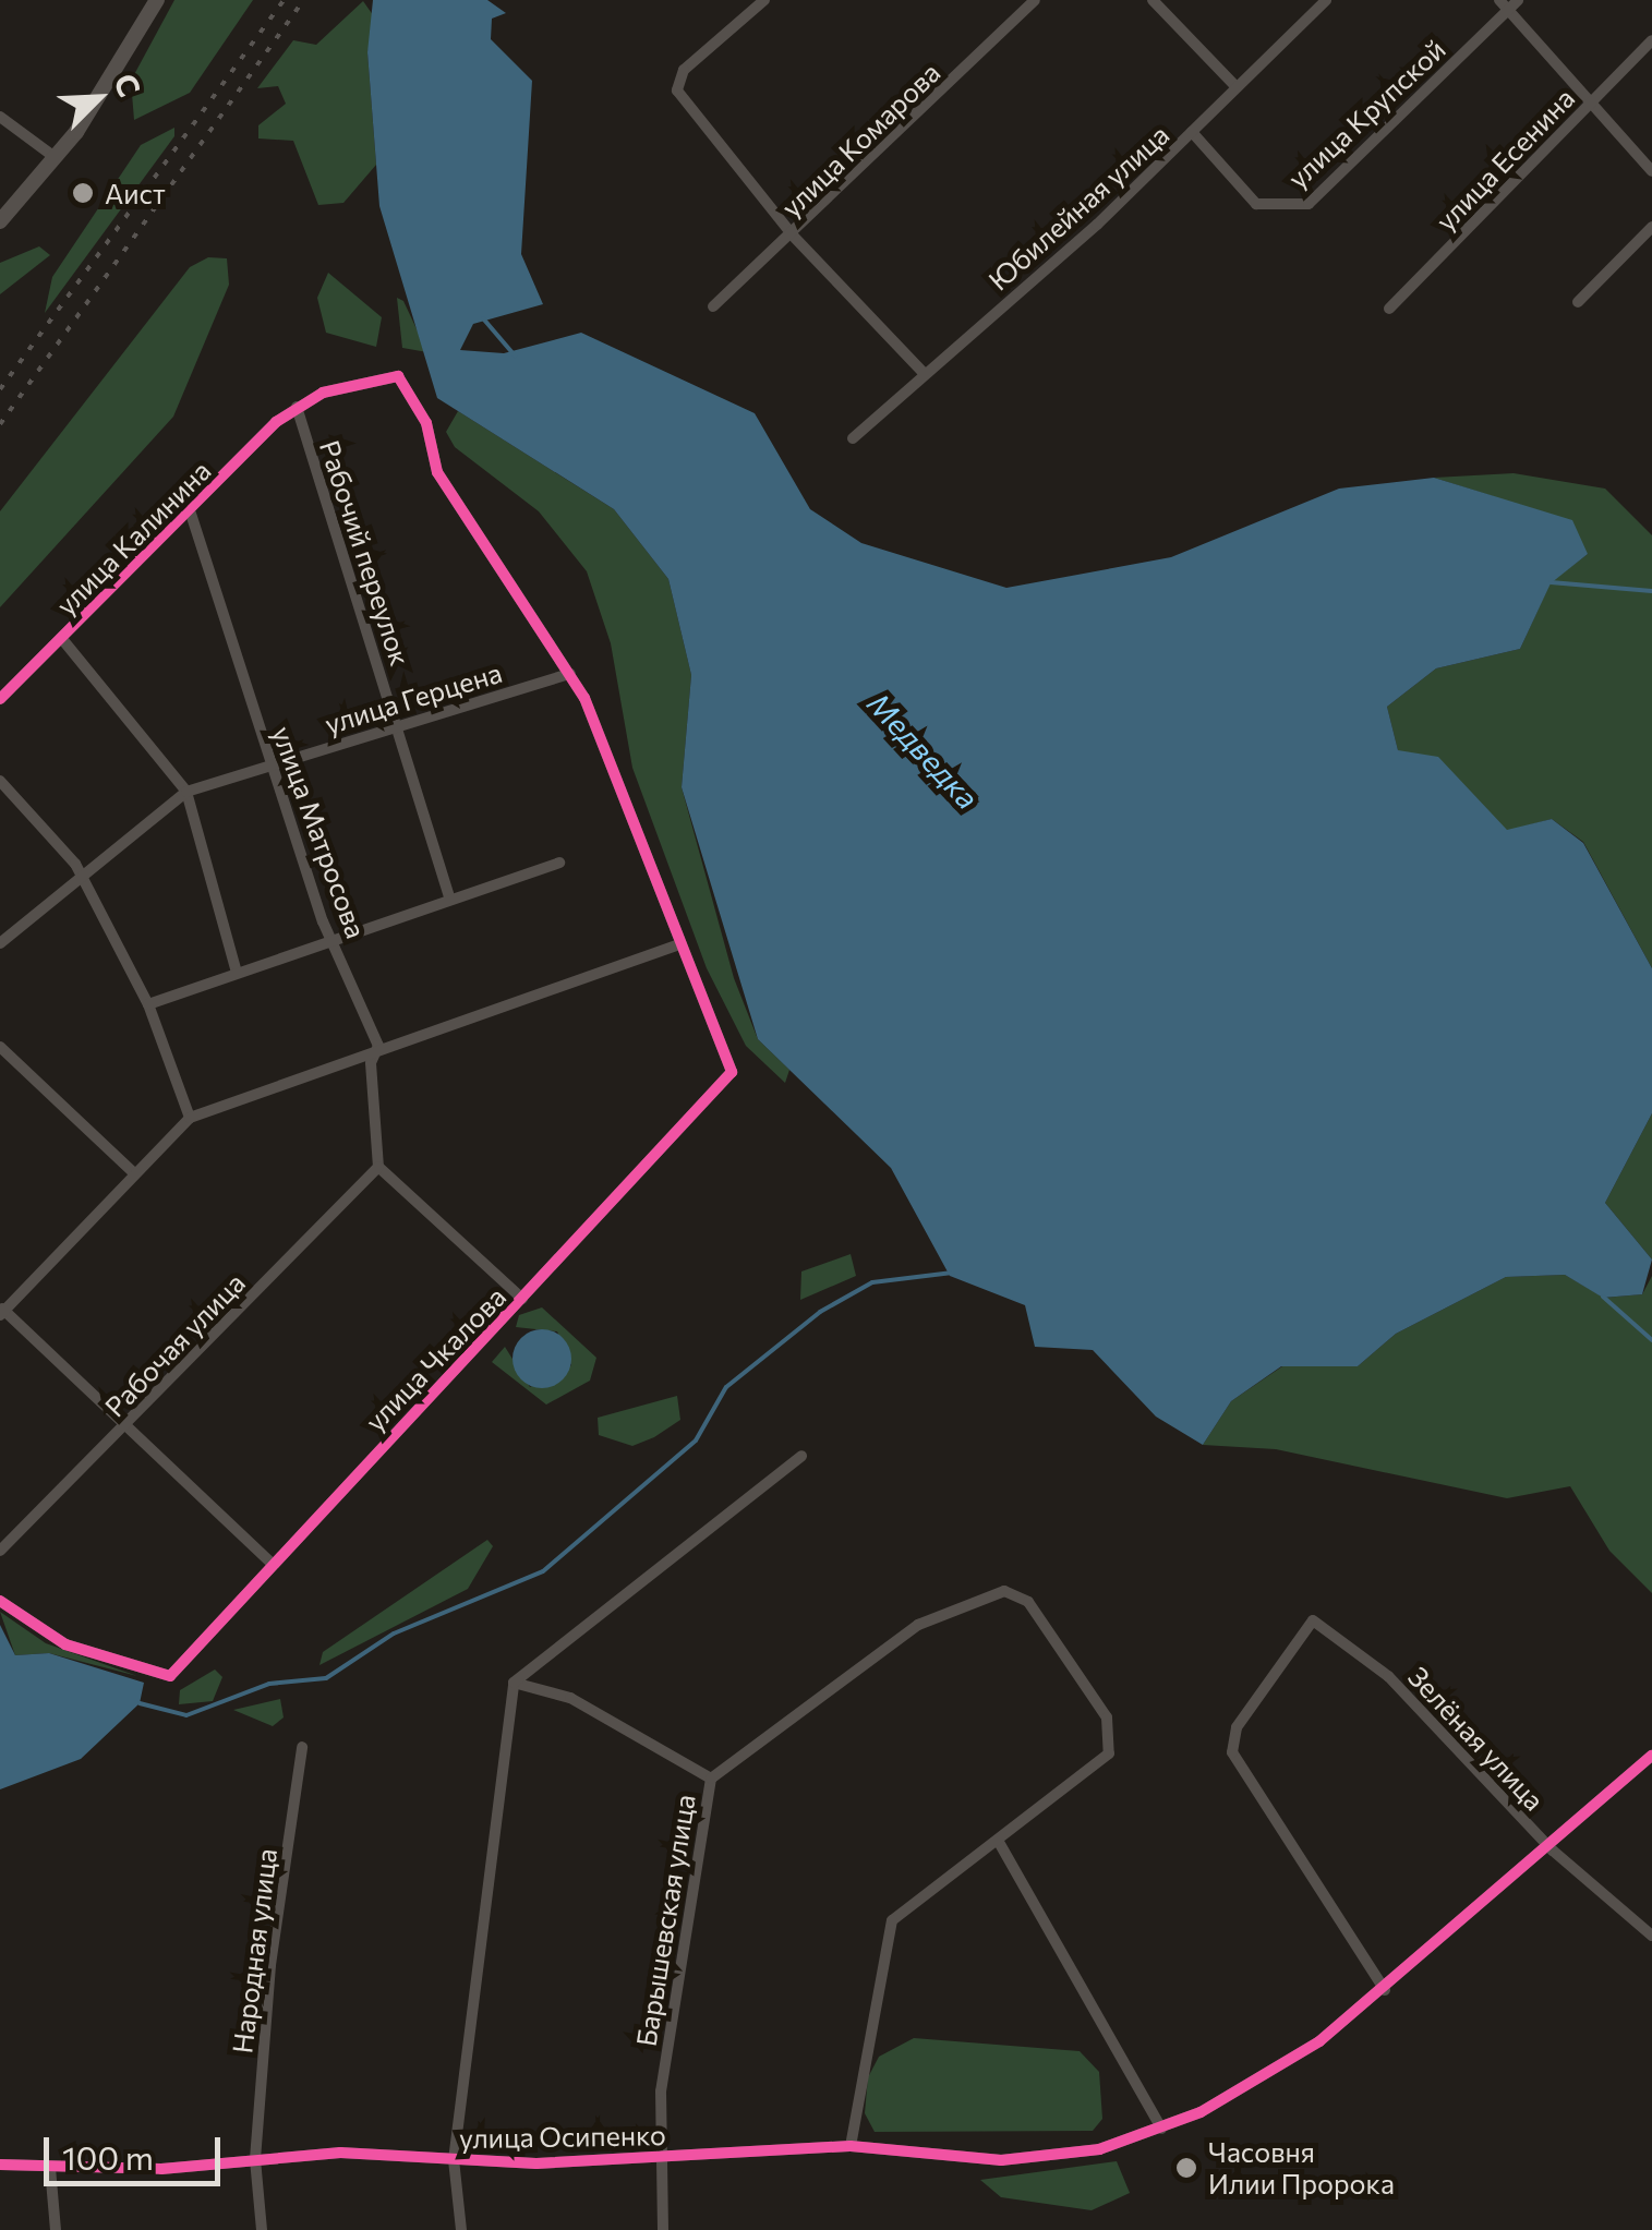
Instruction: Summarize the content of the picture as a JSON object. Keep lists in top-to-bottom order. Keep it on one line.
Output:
{"streets":{"street":["улица Крупской","улица Комарова","улица Есенина","Юбилейная улица","улица Калинина","Рабочий переулок","улица Герцена","улица Матросова","Рабочая улица","улица Чкалова","Зелёная улица","Барышевская улица","Народная улица","улица Осипенко"]},"crossings":[["улица Крупской","Юбилейная улица"],["улица Калинина","Рабочий переулок"],["улица Калинина","улица Матросова"],["Рабочий переулок","улица Герцена"],["улица Герцена","улица Матросова"],["улица Матросова","Рабочая улица"],["Зелёная улица","улица Осипенко"],["Барышевская улица","улица Осипенко"],["Народная улица","улица Осипенко"]],"water":["Медведка"],"places":["Аист","Часовня Илии Пророка"],"scale_bar":"100 m","north":"top right"}
